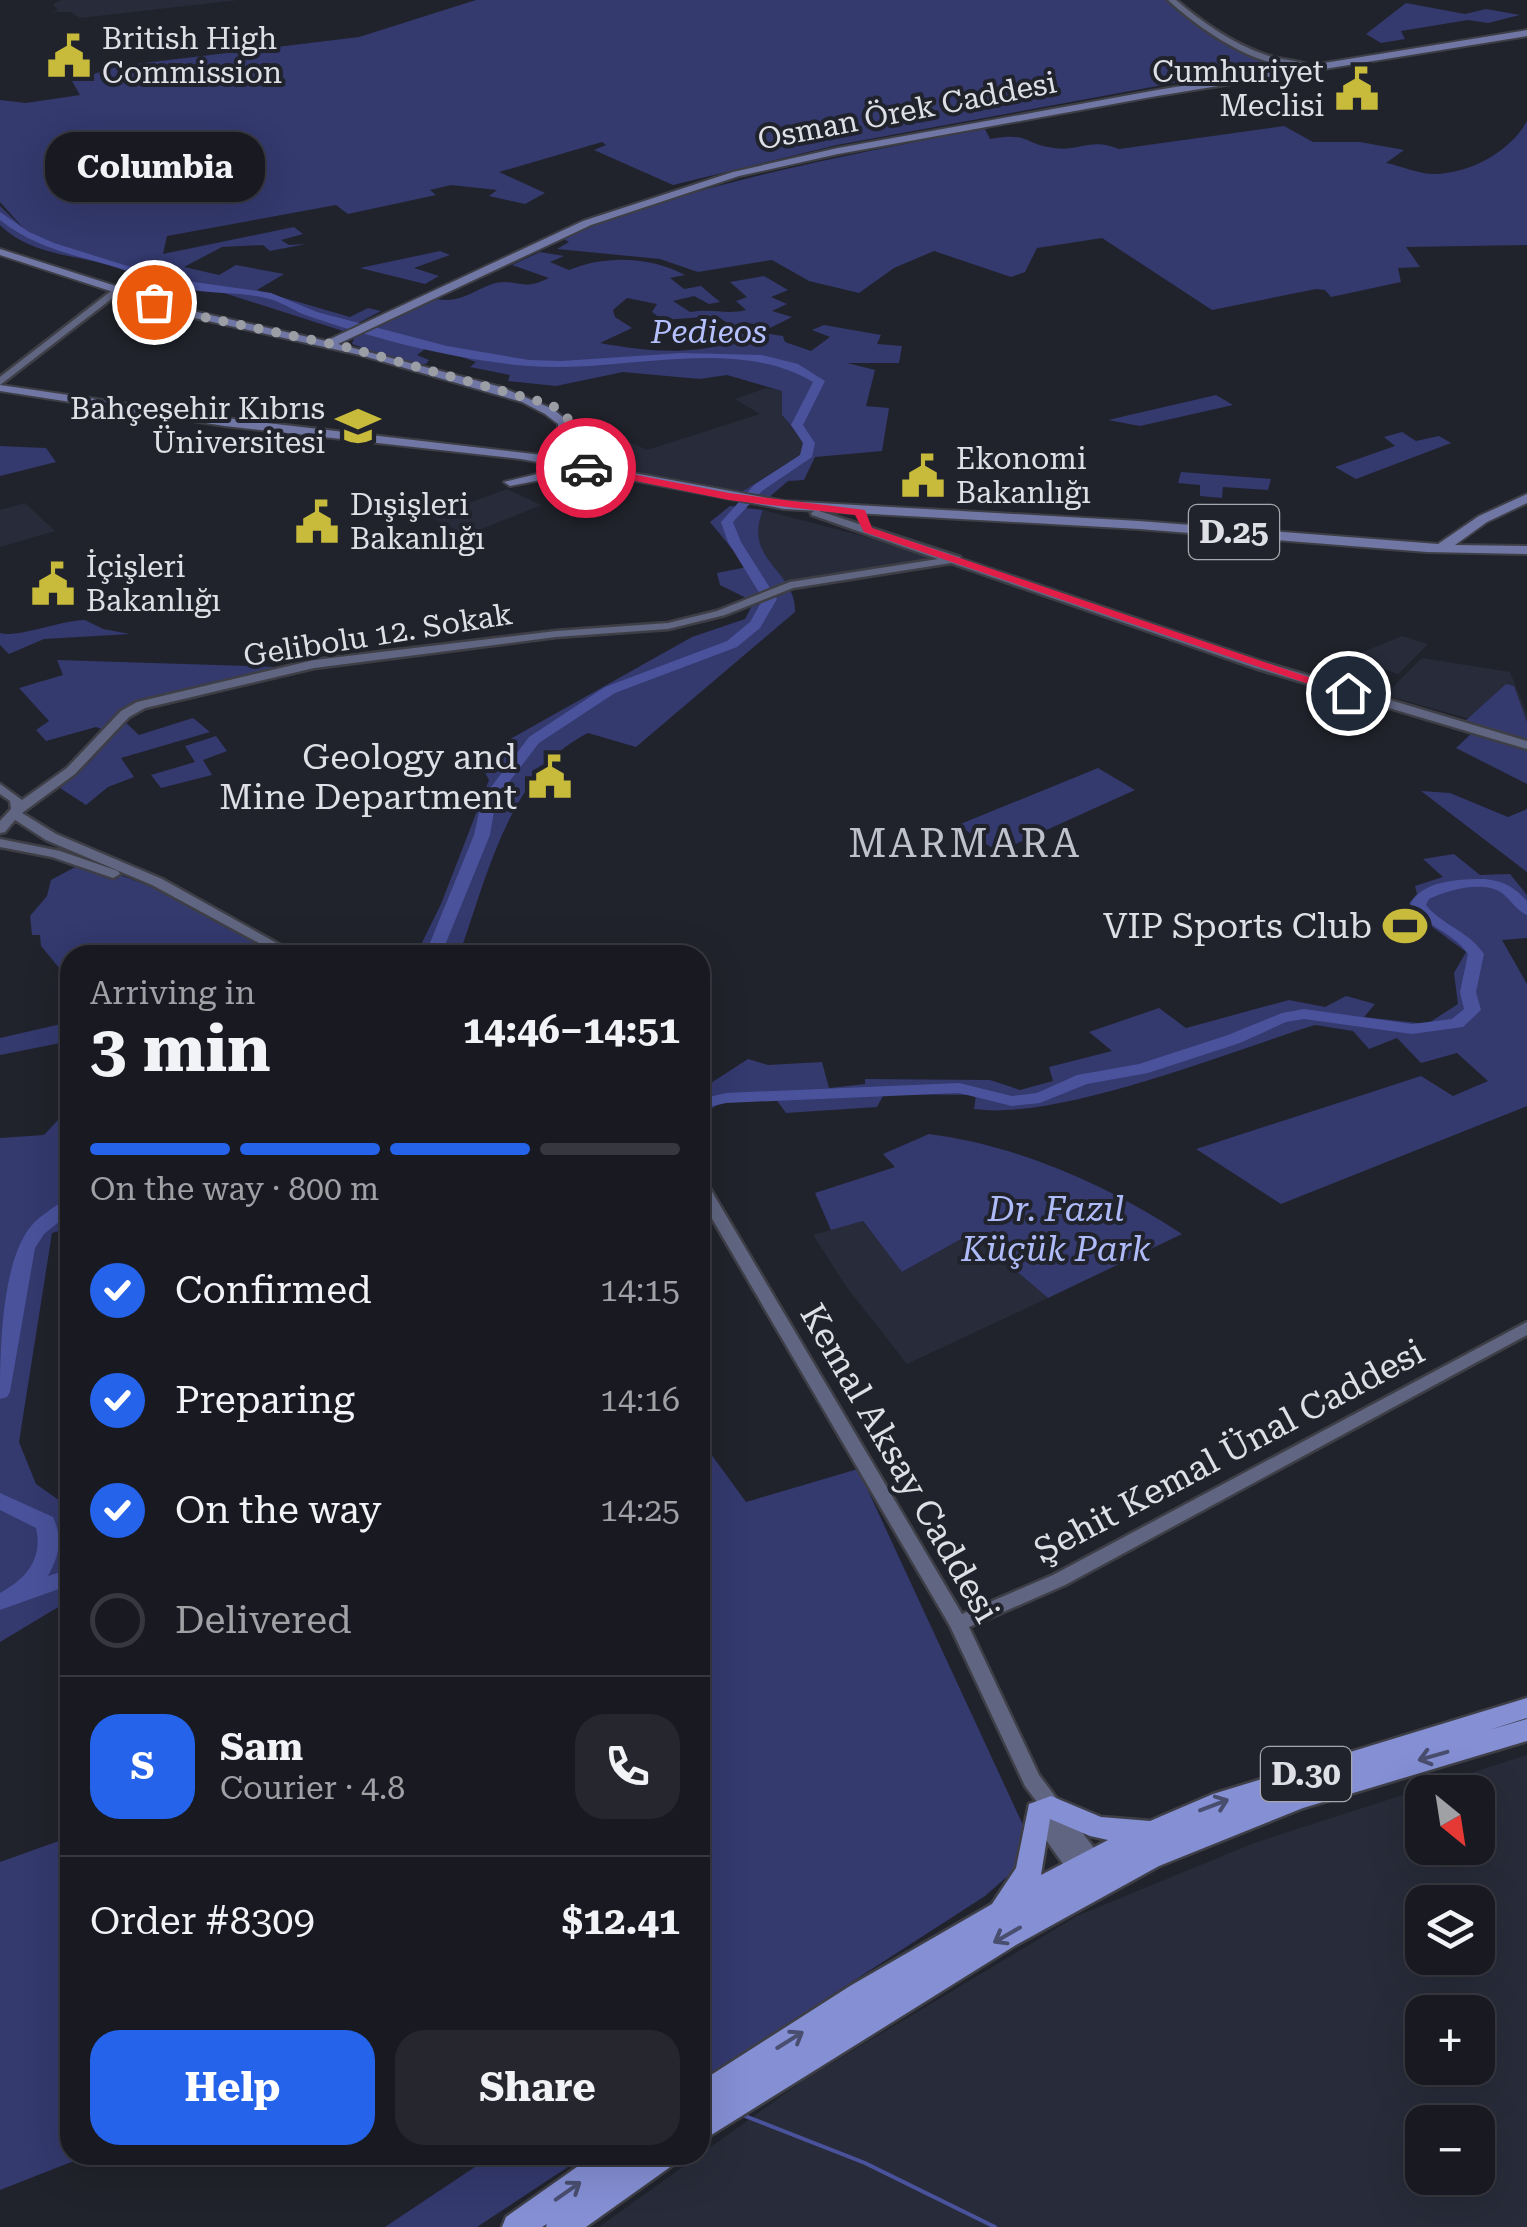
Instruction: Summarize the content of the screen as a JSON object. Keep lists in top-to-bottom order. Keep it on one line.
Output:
{"streets":{"highway":["D.30"],"main road":["Osman Örek Caddesi","D.25"],"street":["Gelibolu 12. Sokak","Şehit Kemal Ünal Caddesi","Kemal Aksay Caddesi"]},"crossings":[["Şehit Kemal Ünal Caddesi","Kemal Aksay Caddesi"],["Kemal Aksay Caddesi","D.30"]],"districts":["MARMARA"],"water":["Pedieos"],"parks":["Dr. Fazıl Küçük Park"],"places":{"public building":["British High Commission","Cumhuriyet Meclisi","Ekonomi Bakanlığı","Dışişleri Bakanlığı","İçişleri Bakanlığı","Geology and Mine Department"],"other":["Columbia"],"school or university":["Bahçeşehir Kıbrıs Üniversitesi"],"sports":["VIP Sports Club"]},"north":"bottom right","page":{"bubble":"Columbia","heading":["3 min","Arriving in","14:46–14:51"],"panel":["Sam","Courier · 4.8","Order #8309","$12.41"],"bar":"On the way · 800 m","list":[["Confirmed","14:15"],["Preparing","14:16"],["On the way","14:25"],"Delivered"],"round":"S","map_buttons":["+","−"],"buttons":["Help","Share"]}}
